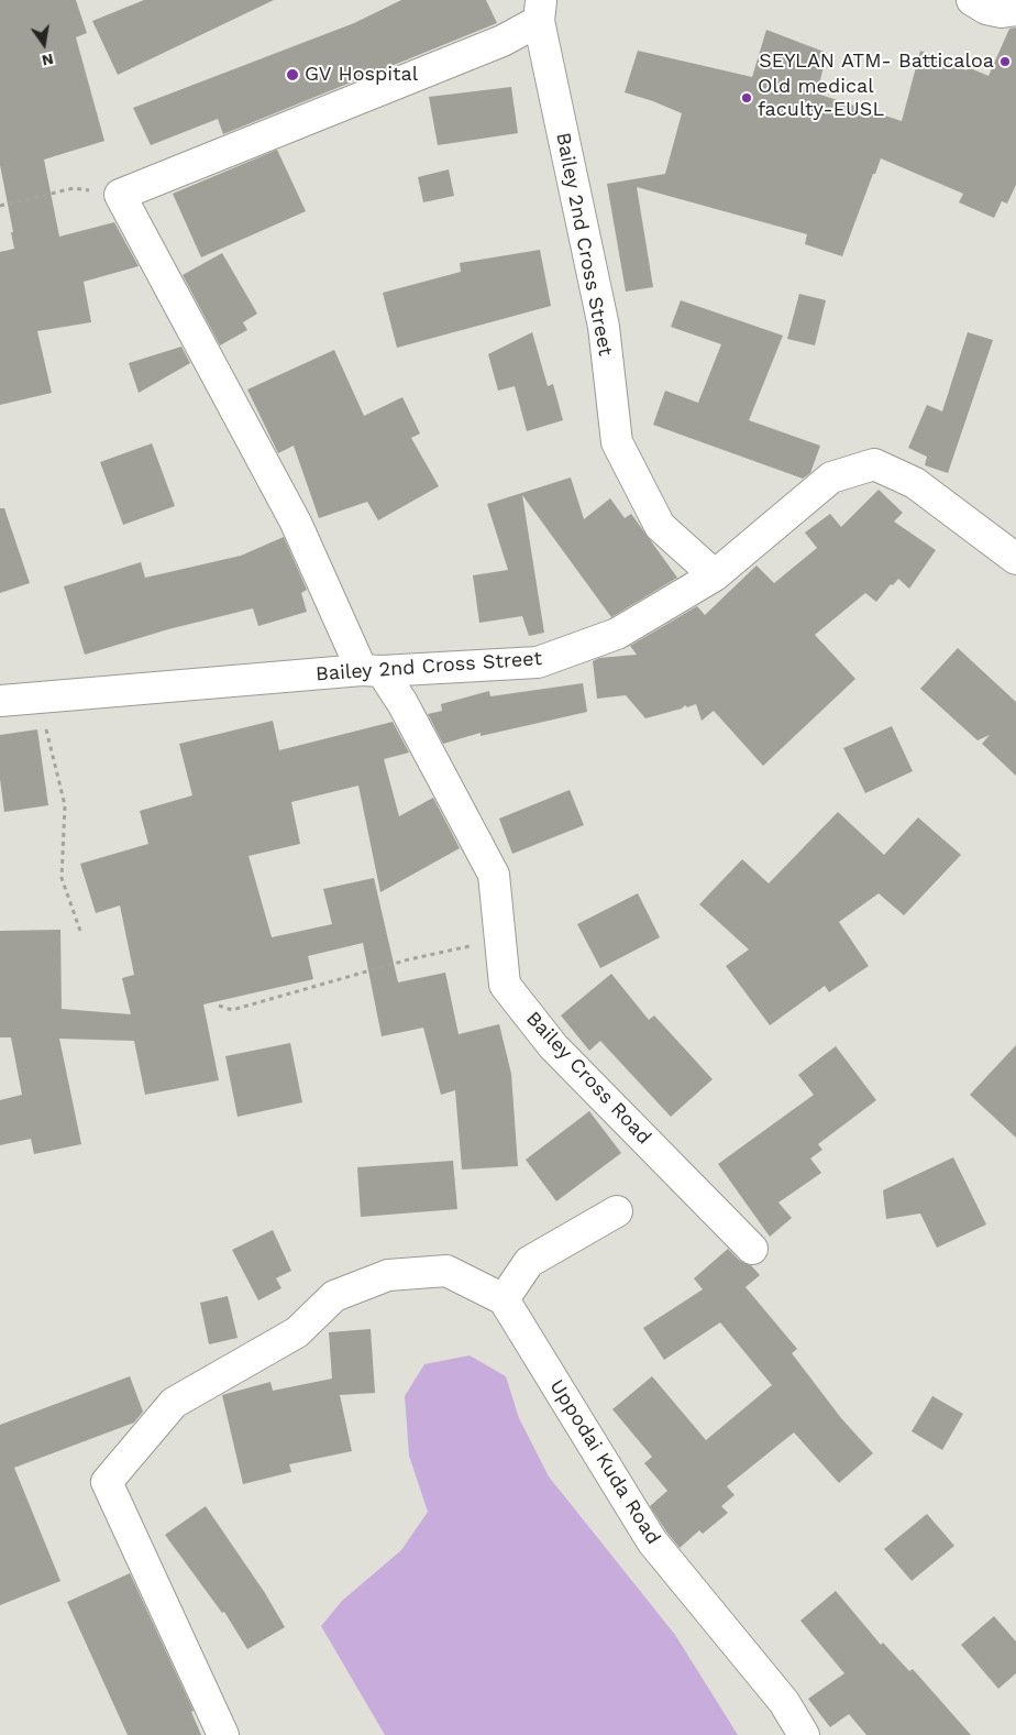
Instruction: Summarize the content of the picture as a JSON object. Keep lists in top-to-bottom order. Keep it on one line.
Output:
{"streets":{"main road":["Bailey 2nd Cross Street","Bailey Cross Road","Uppodai Kuda Road"]},"crossings":[["Bailey 2nd Cross Street","Bailey Cross Road"]],"places":["SEYLAN ATM- Batticaloa","GV Hospital","Old medical faculty-EUSL"],"north":"bottom"}
